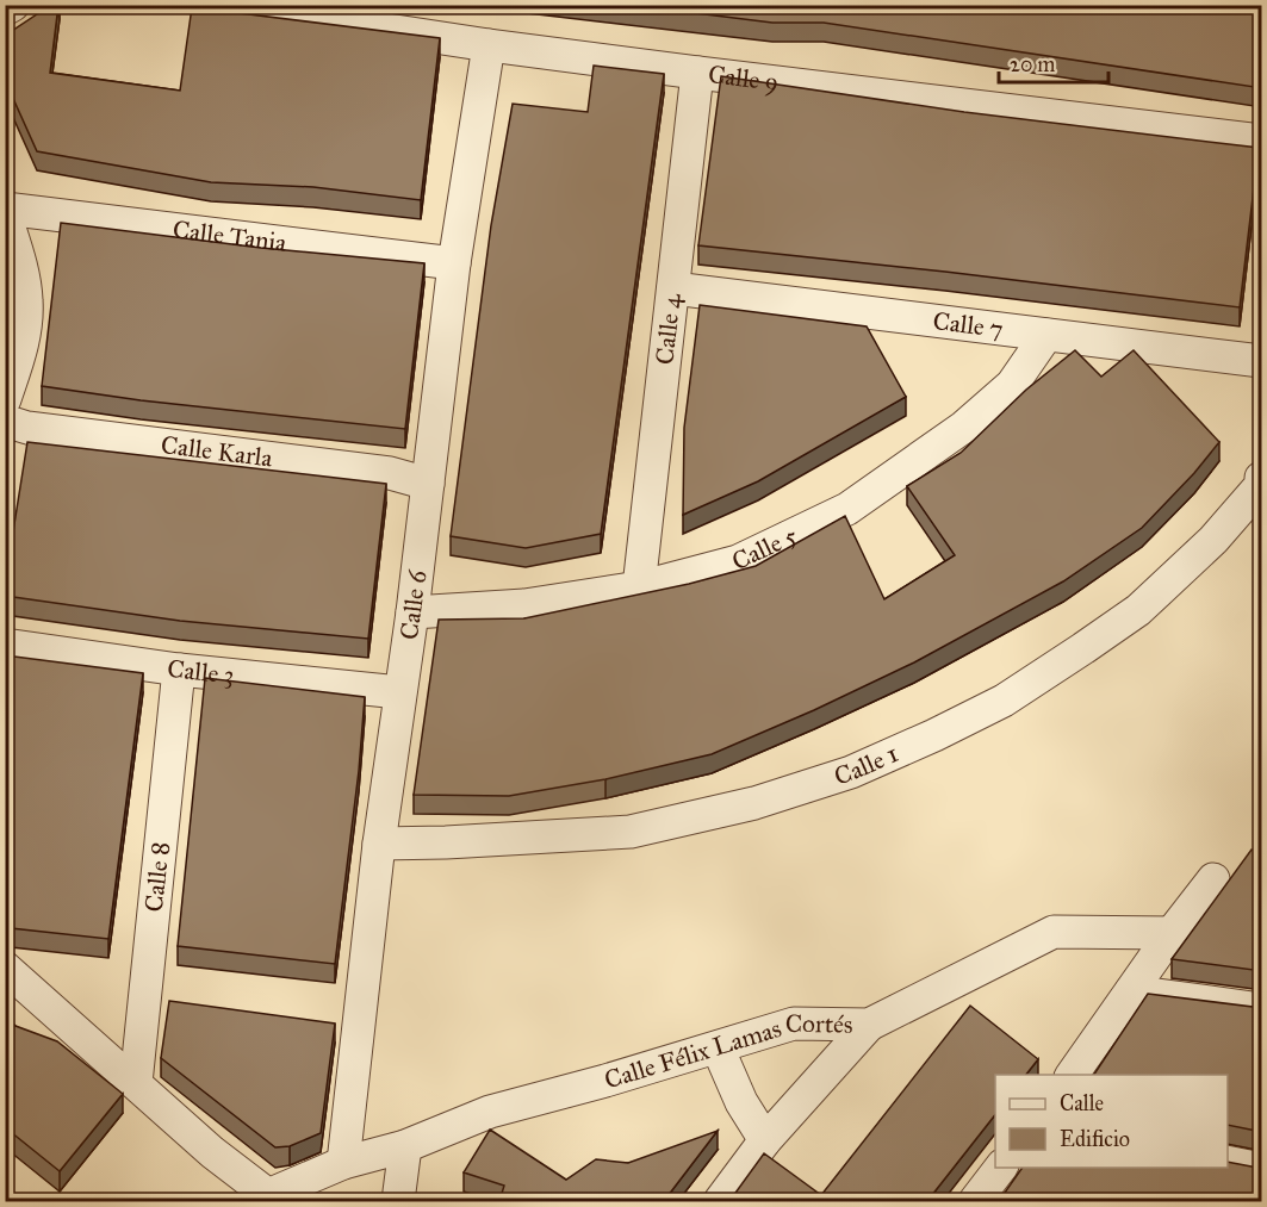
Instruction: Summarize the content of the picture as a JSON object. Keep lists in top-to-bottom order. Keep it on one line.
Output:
{"streets":{"street":["Calle 9","Calle Tania","Calle 7","Calle 4","Calle Karla","Calle 5","Calle 6","Calle 3","Calle 1","Calle 8","Calle Félix Lamas Cortés"]},"crossings":[["Calle 9","Calle 4"],["Calle 9","Calle 6"],["Calle Tania","Calle 6"],["Calle 7","Calle 4"],["Calle 7","Calle 5"],["Calle 4","Calle 5"],["Calle Karla","Calle 6"],["Calle 5","Calle 6"],["Calle 6","Calle 3"],["Calle 6","Calle 1"],["Calle 6","Calle Félix Lamas Cortés"],["Calle 3","Calle 8"],["Calle 8","Calle Félix Lamas Cortés"]],"legend":["Calle","Edificio"],"scale_bar":"20 m"}
